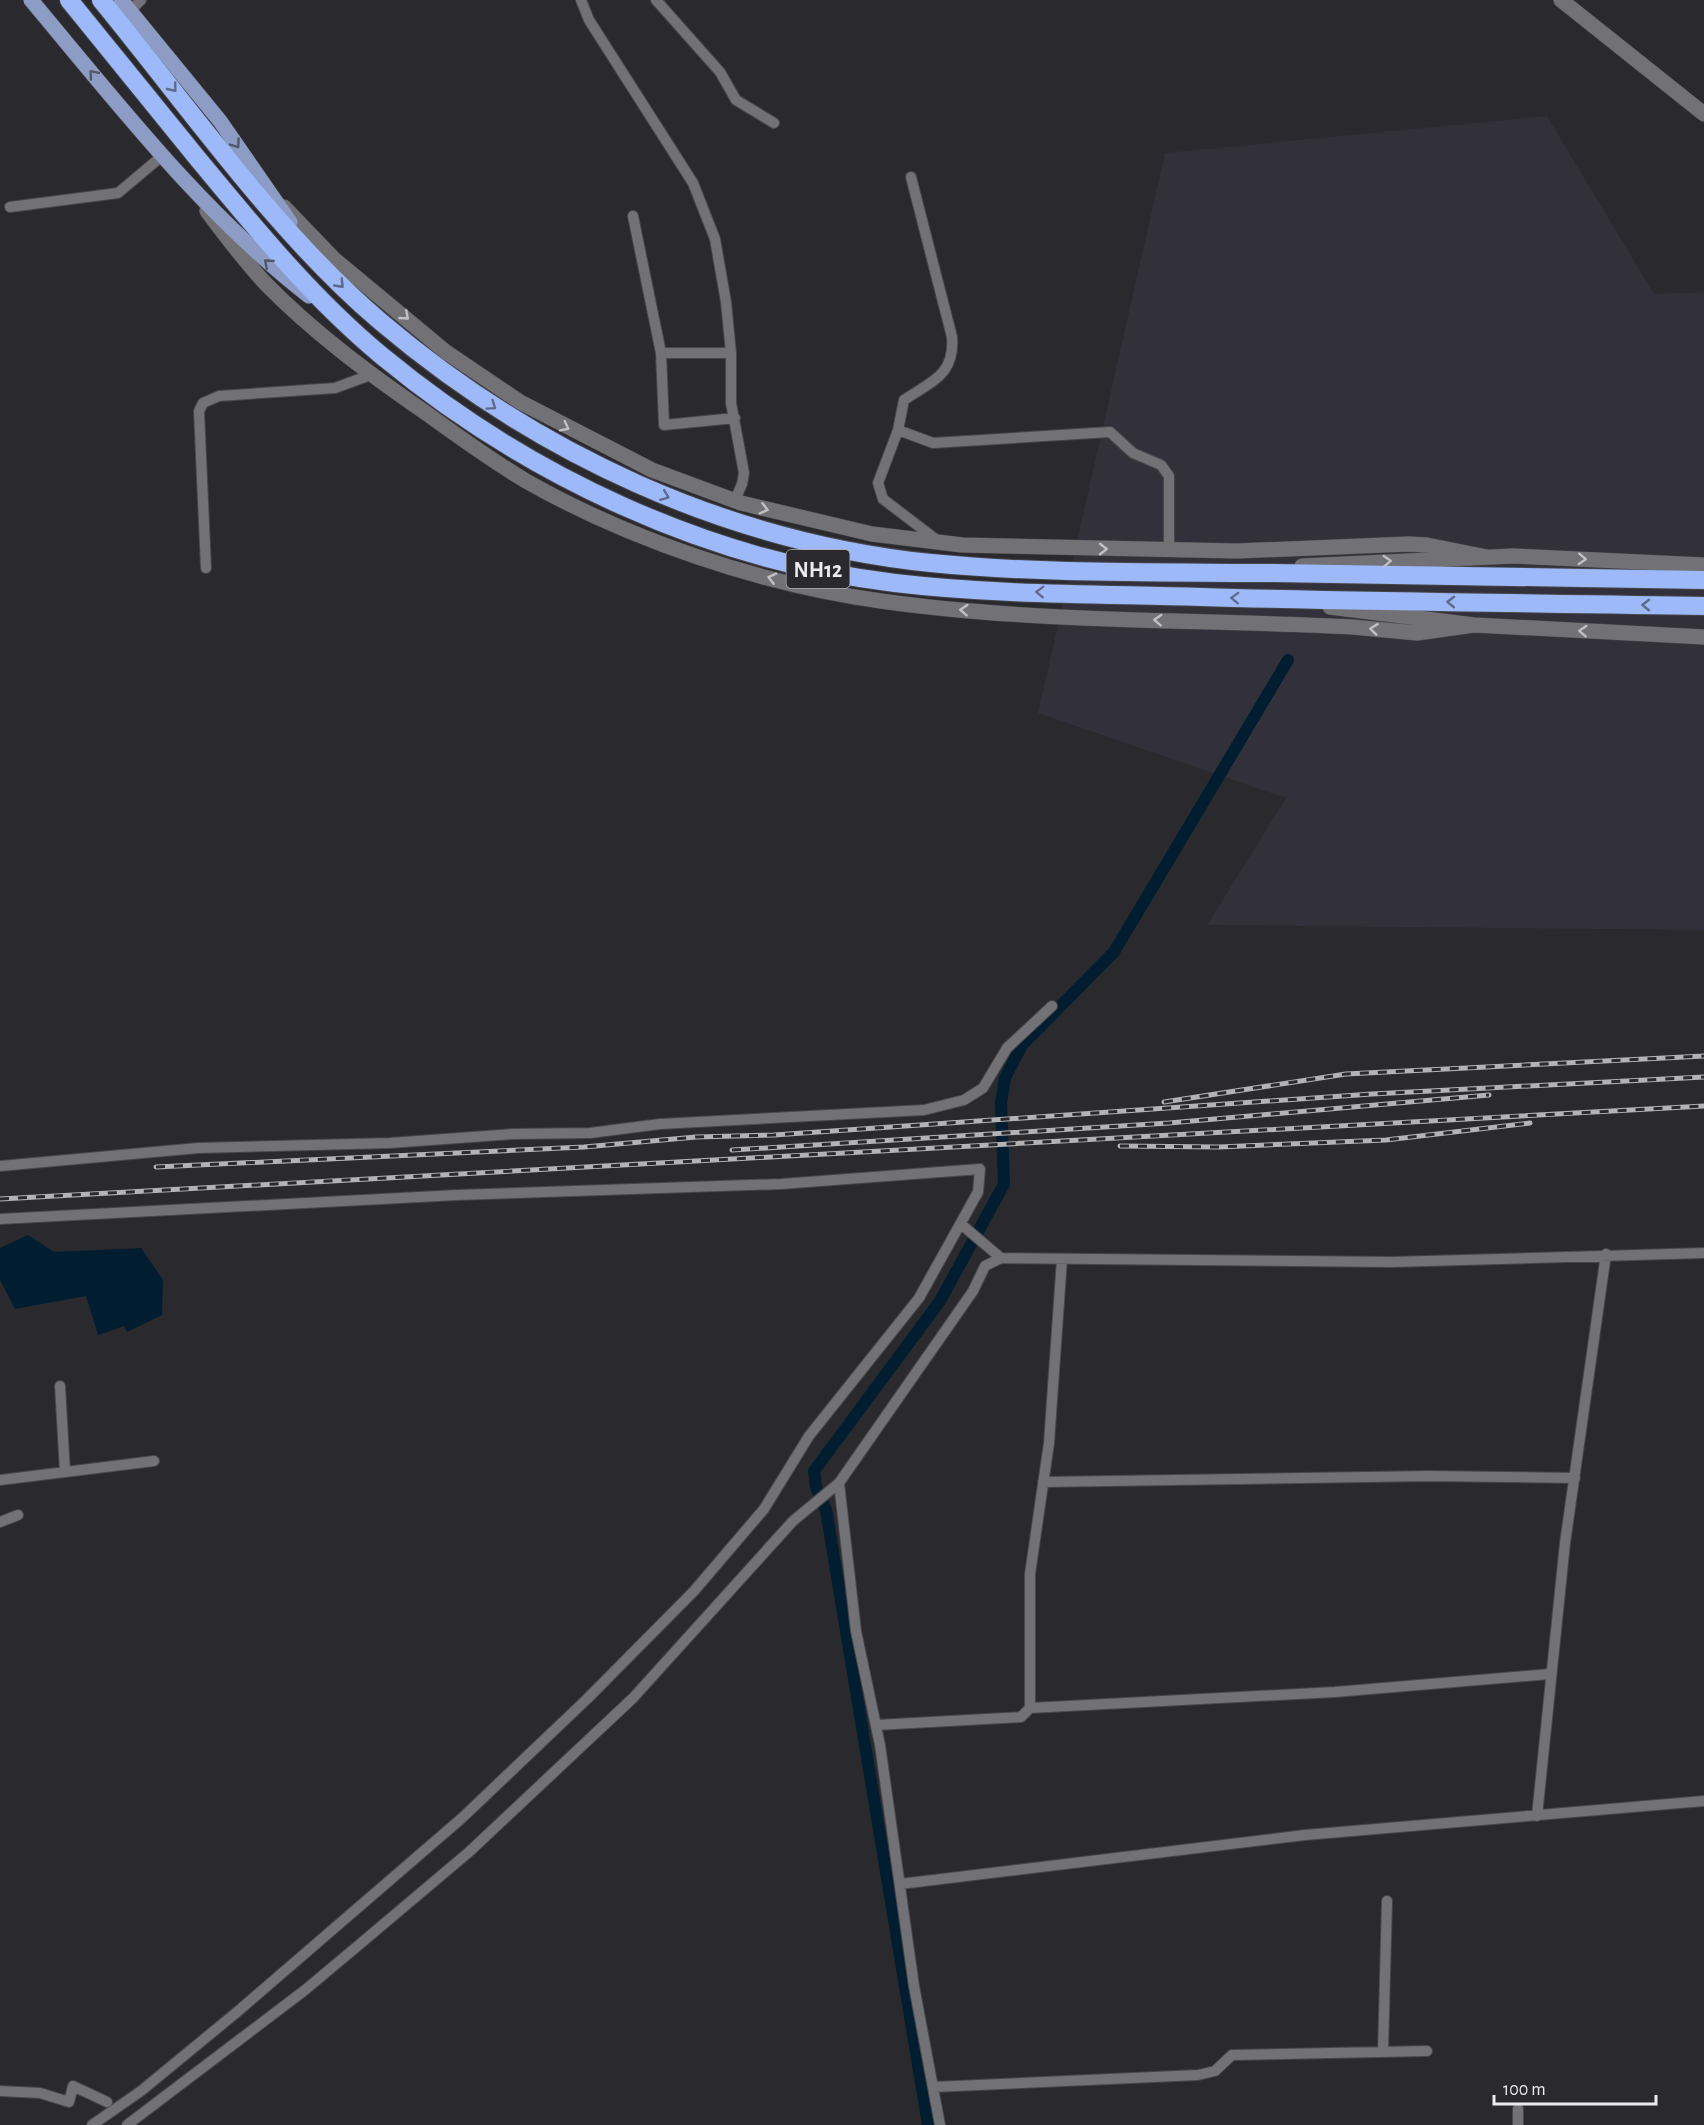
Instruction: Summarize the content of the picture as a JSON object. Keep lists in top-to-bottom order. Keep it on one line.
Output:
{"streets":{"highway":["NH12"]},"scale_bar":"100 m"}
